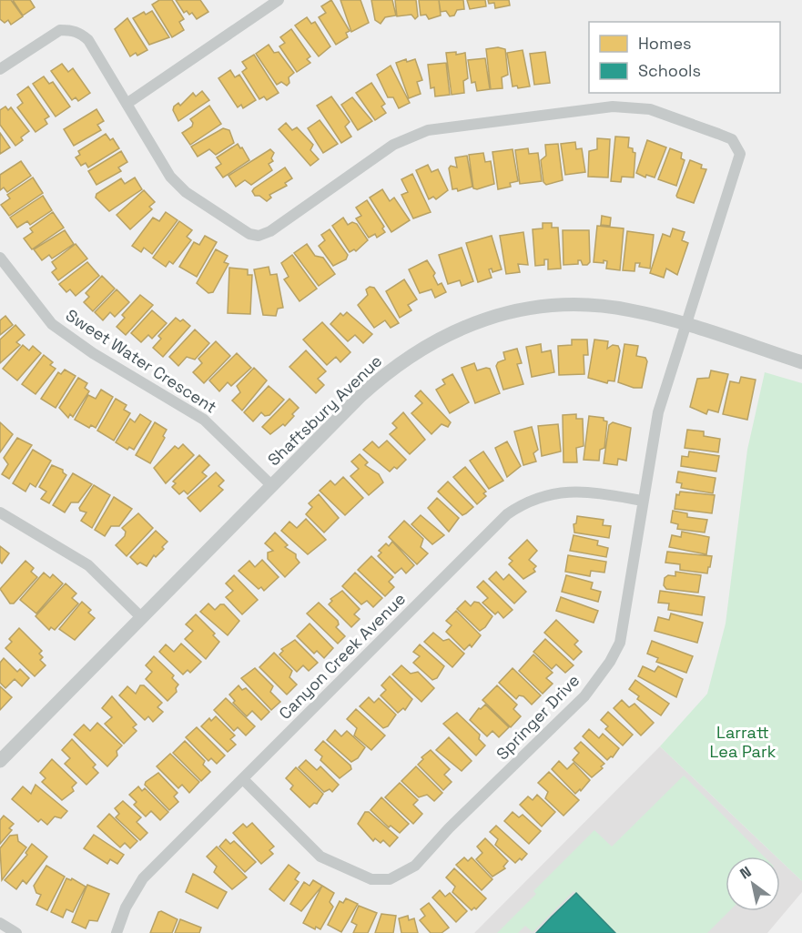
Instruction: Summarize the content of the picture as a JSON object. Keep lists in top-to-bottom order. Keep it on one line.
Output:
{"streets":{"street":["Sweet Water Crescent","Shaftsbury Avenue","Canyon Creek Avenue","Springer Drive"]},"crossings":[["Sweet Water Crescent","Shaftsbury Avenue"],["Shaftsbury Avenue","Springer Drive"],["Canyon Creek Avenue","Springer Drive"]],"parks":["Larratt Lea Park"],"legend":["Homes","Schools"],"north":"top left"}
